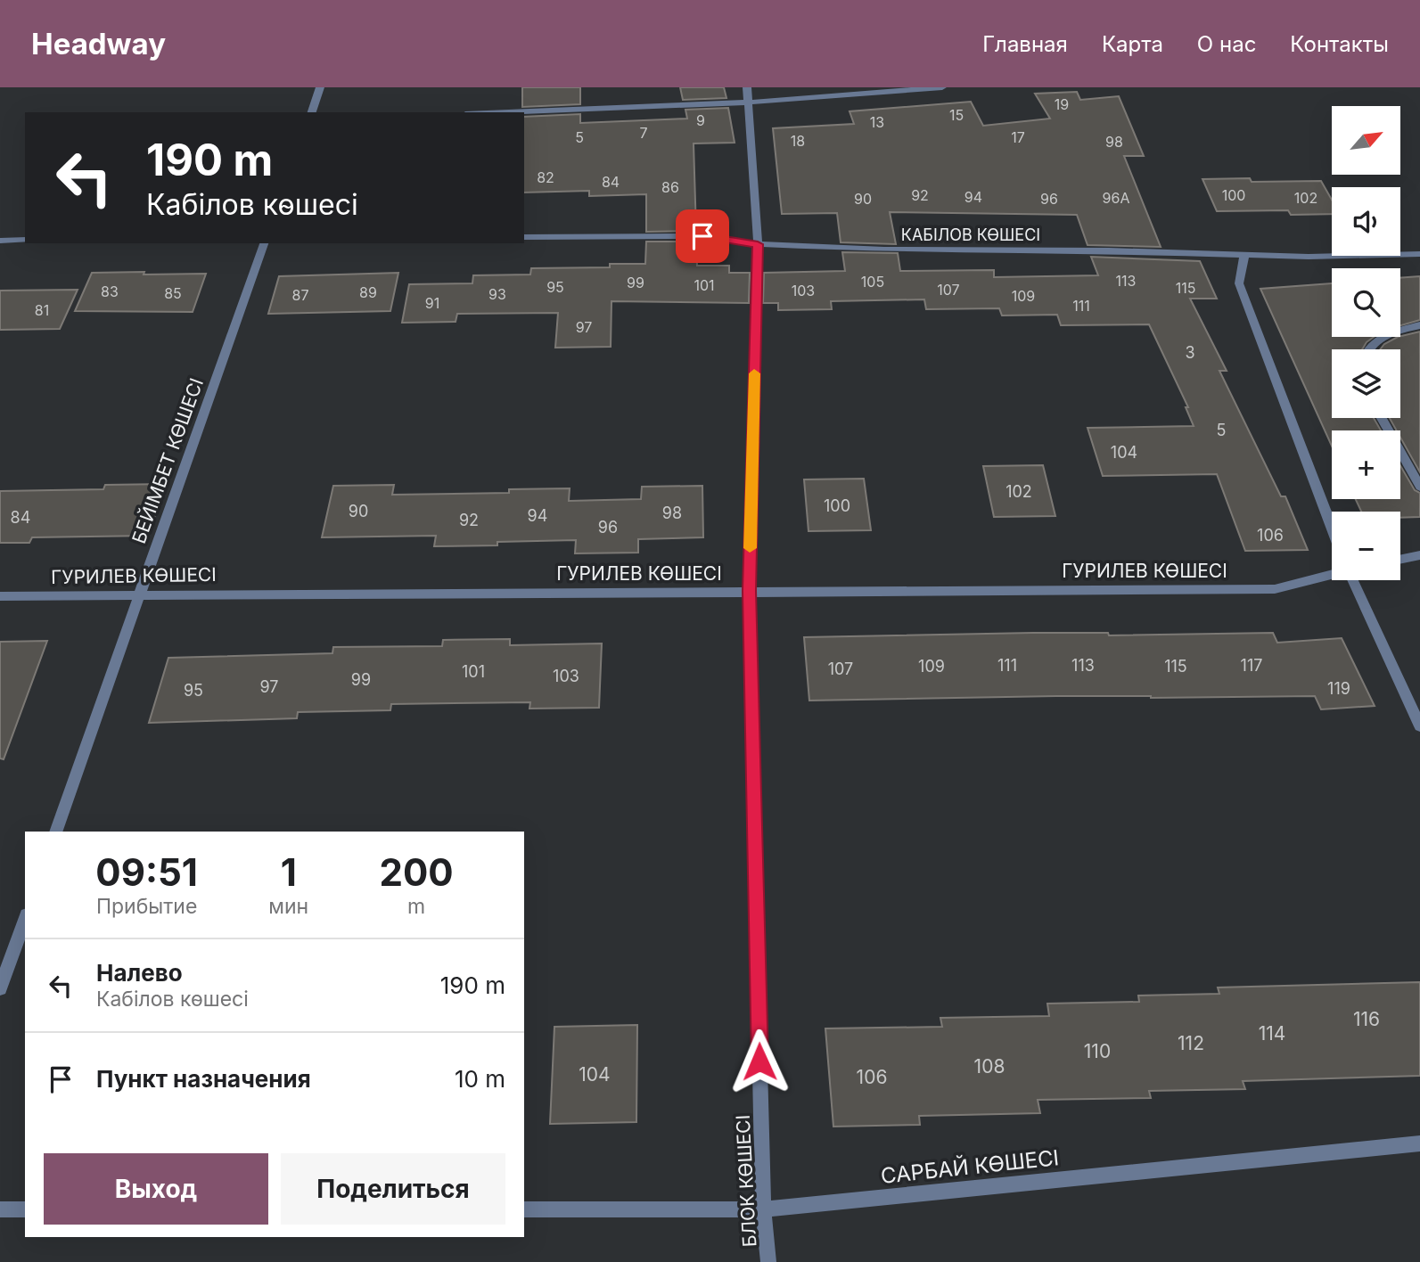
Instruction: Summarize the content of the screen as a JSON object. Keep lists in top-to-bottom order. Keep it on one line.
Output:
{"streets":{"street":["КАБІЛОВ КӨШЕСІ","БЕЙІМБЕТ КӨШЕСІ","ГУРИЛЕВ КӨШЕСІ","САРБАЙ КӨШЕСІ","БЛОК КӨШЕСІ"]},"crossings":[["КАБІЛОВ КӨШЕСІ","БЛОК КӨШЕСІ"],["БЕЙІМБЕТ КӨШЕСІ","ГУРИЛЕВ КӨШЕСІ"],["ГУРИЛЕВ КӨШЕСІ","БЛОК КӨШЕСІ"],["САРБАЙ КӨШЕСІ","БЛОК КӨШЕСІ"]],"house_numbers":["19","15","9","13","7","5","17","18","98","82","84","86","92","100","94","96А","102","90","96","113","105","99","101","95","115","107","103","83","89","85","93","87","109","91","111","81","97","3","5","104","102","100","90","98","94","84","92","96","106","111","113","117","109","115","107","101","103","99","97","119","95","116","114","112","110","108","104","106"],"north":"top right","page":{"header":"Headway","nav":["Главная","Карта","О нас","Контакты"],"map_buttons":["+","−"],"turn":["190 m","Кабілов көшесі"],"eta":["09:51","Прибытие","1","мин","200","m"],"list":[{"name":"Налево","note":"Кабілов көшесі","value":"190 m"},{"name":"Пункт назначения","value":"10 m"}],"buttons":["Выход","Поделиться"]}}
